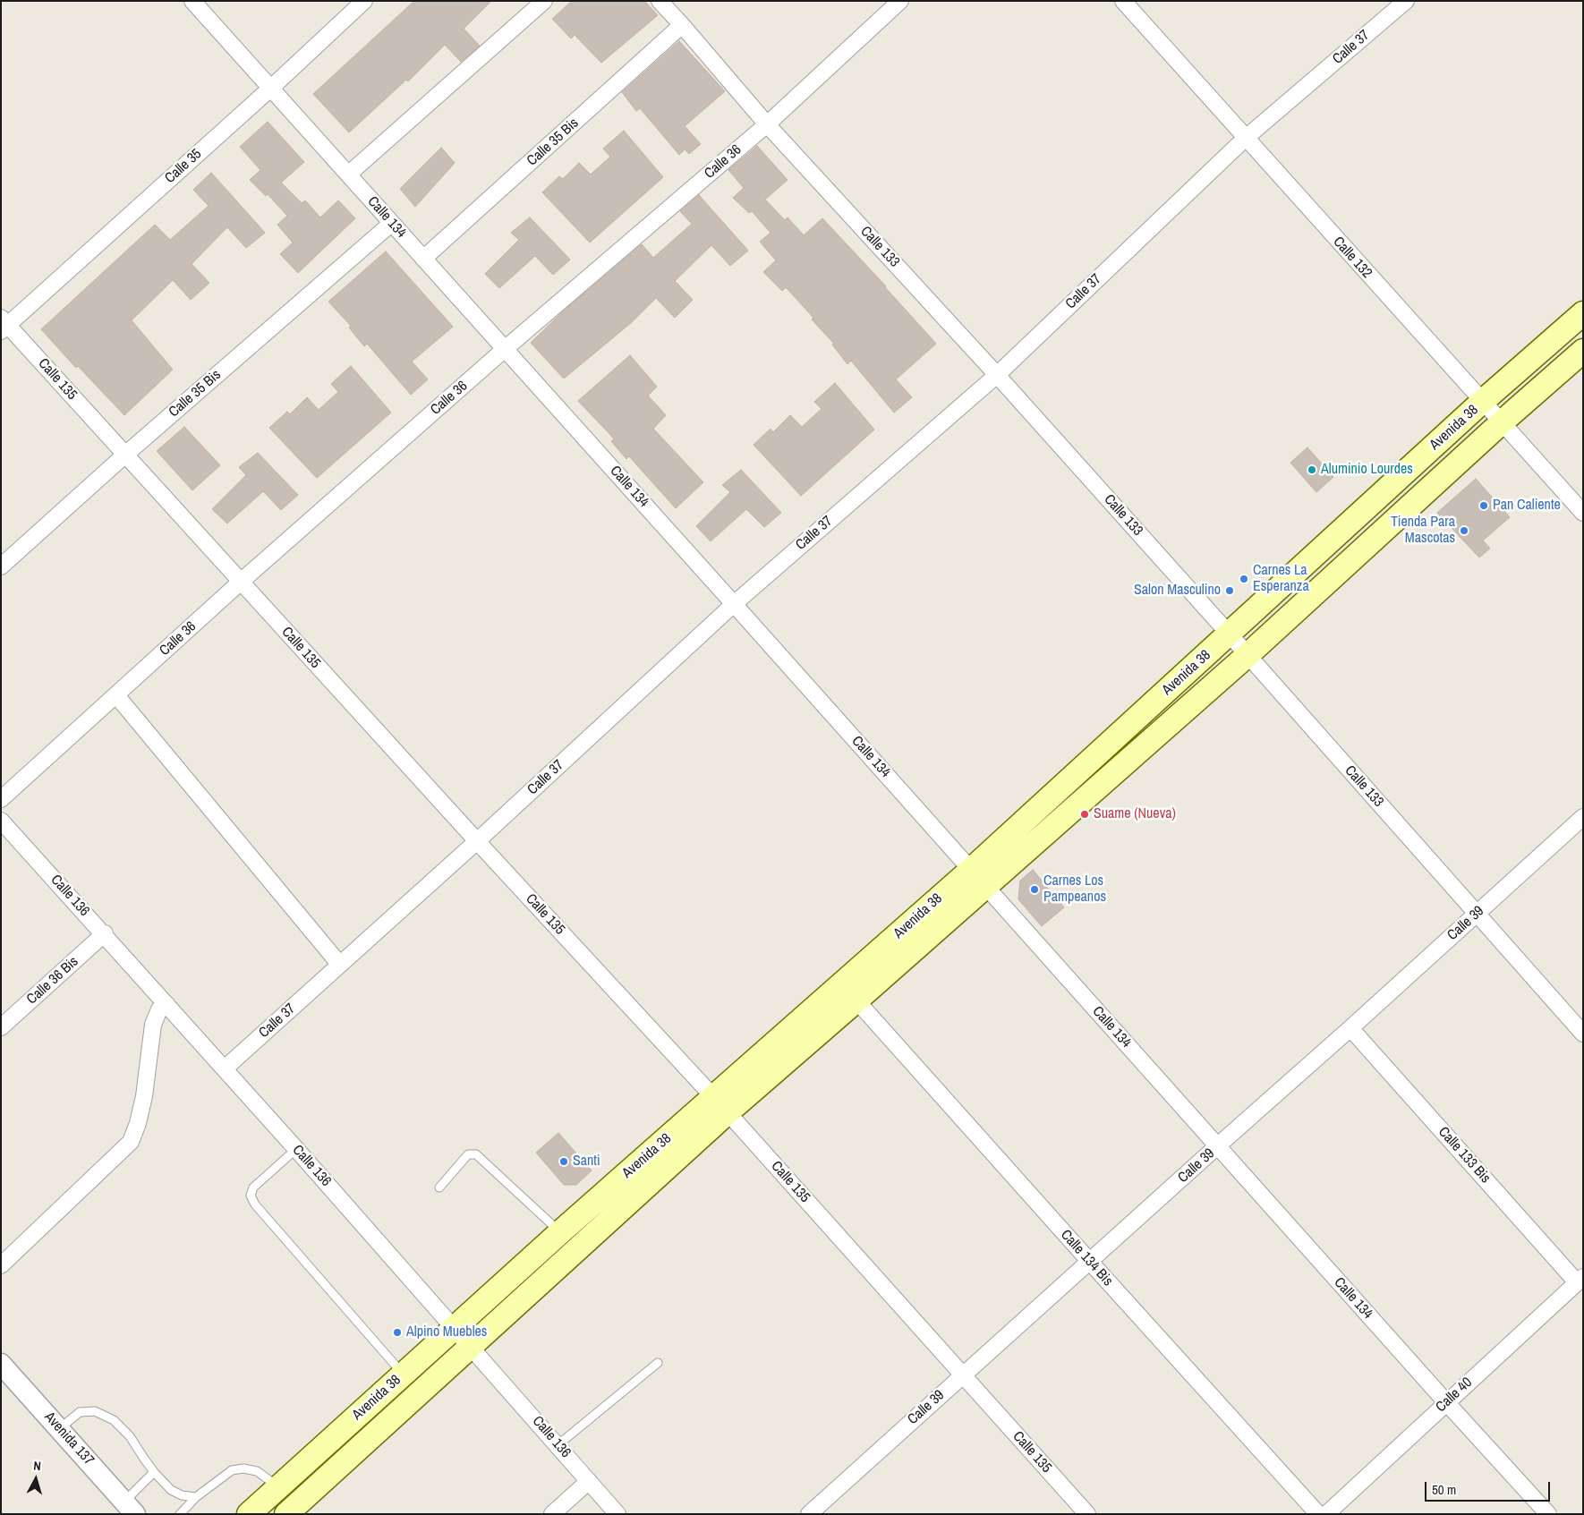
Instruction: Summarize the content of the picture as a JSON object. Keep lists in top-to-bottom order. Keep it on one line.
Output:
{"streets":{"main road":["Avenida 38"],"street":["Calle 37","Calle 35 Bis","Calle 36","Calle 35","Calle 134","Calle 133","Calle 132","Calle 135","Calle 136","Calle 39","Calle 36 Bis","Calle 133 Bis","Calle 134 Bis","Calle 40","Avenida 137"]},"crossings":[["Calle 37","Calle 134"],["Calle 37","Calle 133"],["Calle 37","Calle 132"],["Calle 37","Calle 135"],["Calle 37","Calle 136"],["Calle 35 Bis","Calle 134"],["Calle 35 Bis","Calle 133"],["Calle 35 Bis","Calle 135"],["Calle 36","Calle 134"],["Calle 36","Calle 133"],["Calle 36","Calle 135"],["Calle 35","Calle 134"],["Calle 35","Calle 135"],["Calle 134","Avenida 38"],["Calle 134","Calle 39"],["Calle 134","Calle 40"],["Calle 133","Avenida 38"],["Calle 133","Calle 39"],["Calle 132","Avenida 38"],["Calle 135","Avenida 38"],["Calle 135","Calle 39"],["Avenida 38","Calle 136"],["Avenida 38","Calle 134 Bis"],["Calle 136","Calle 36 Bis"],["Calle 39","Calle 133 Bis"],["Calle 39","Calle 134 Bis"],["Calle 133 Bis","Calle 40"]],"places":["Aluminio Lourdes","Pan Caliente","Tienda Para Mascotas","Carnes La Esperanza","Salon Masculino","Suame (Nueva)","Carnes Los Pampeanos","Santi","Alpino Muebles"],"scale_bar":"50 m","north":"top"}
